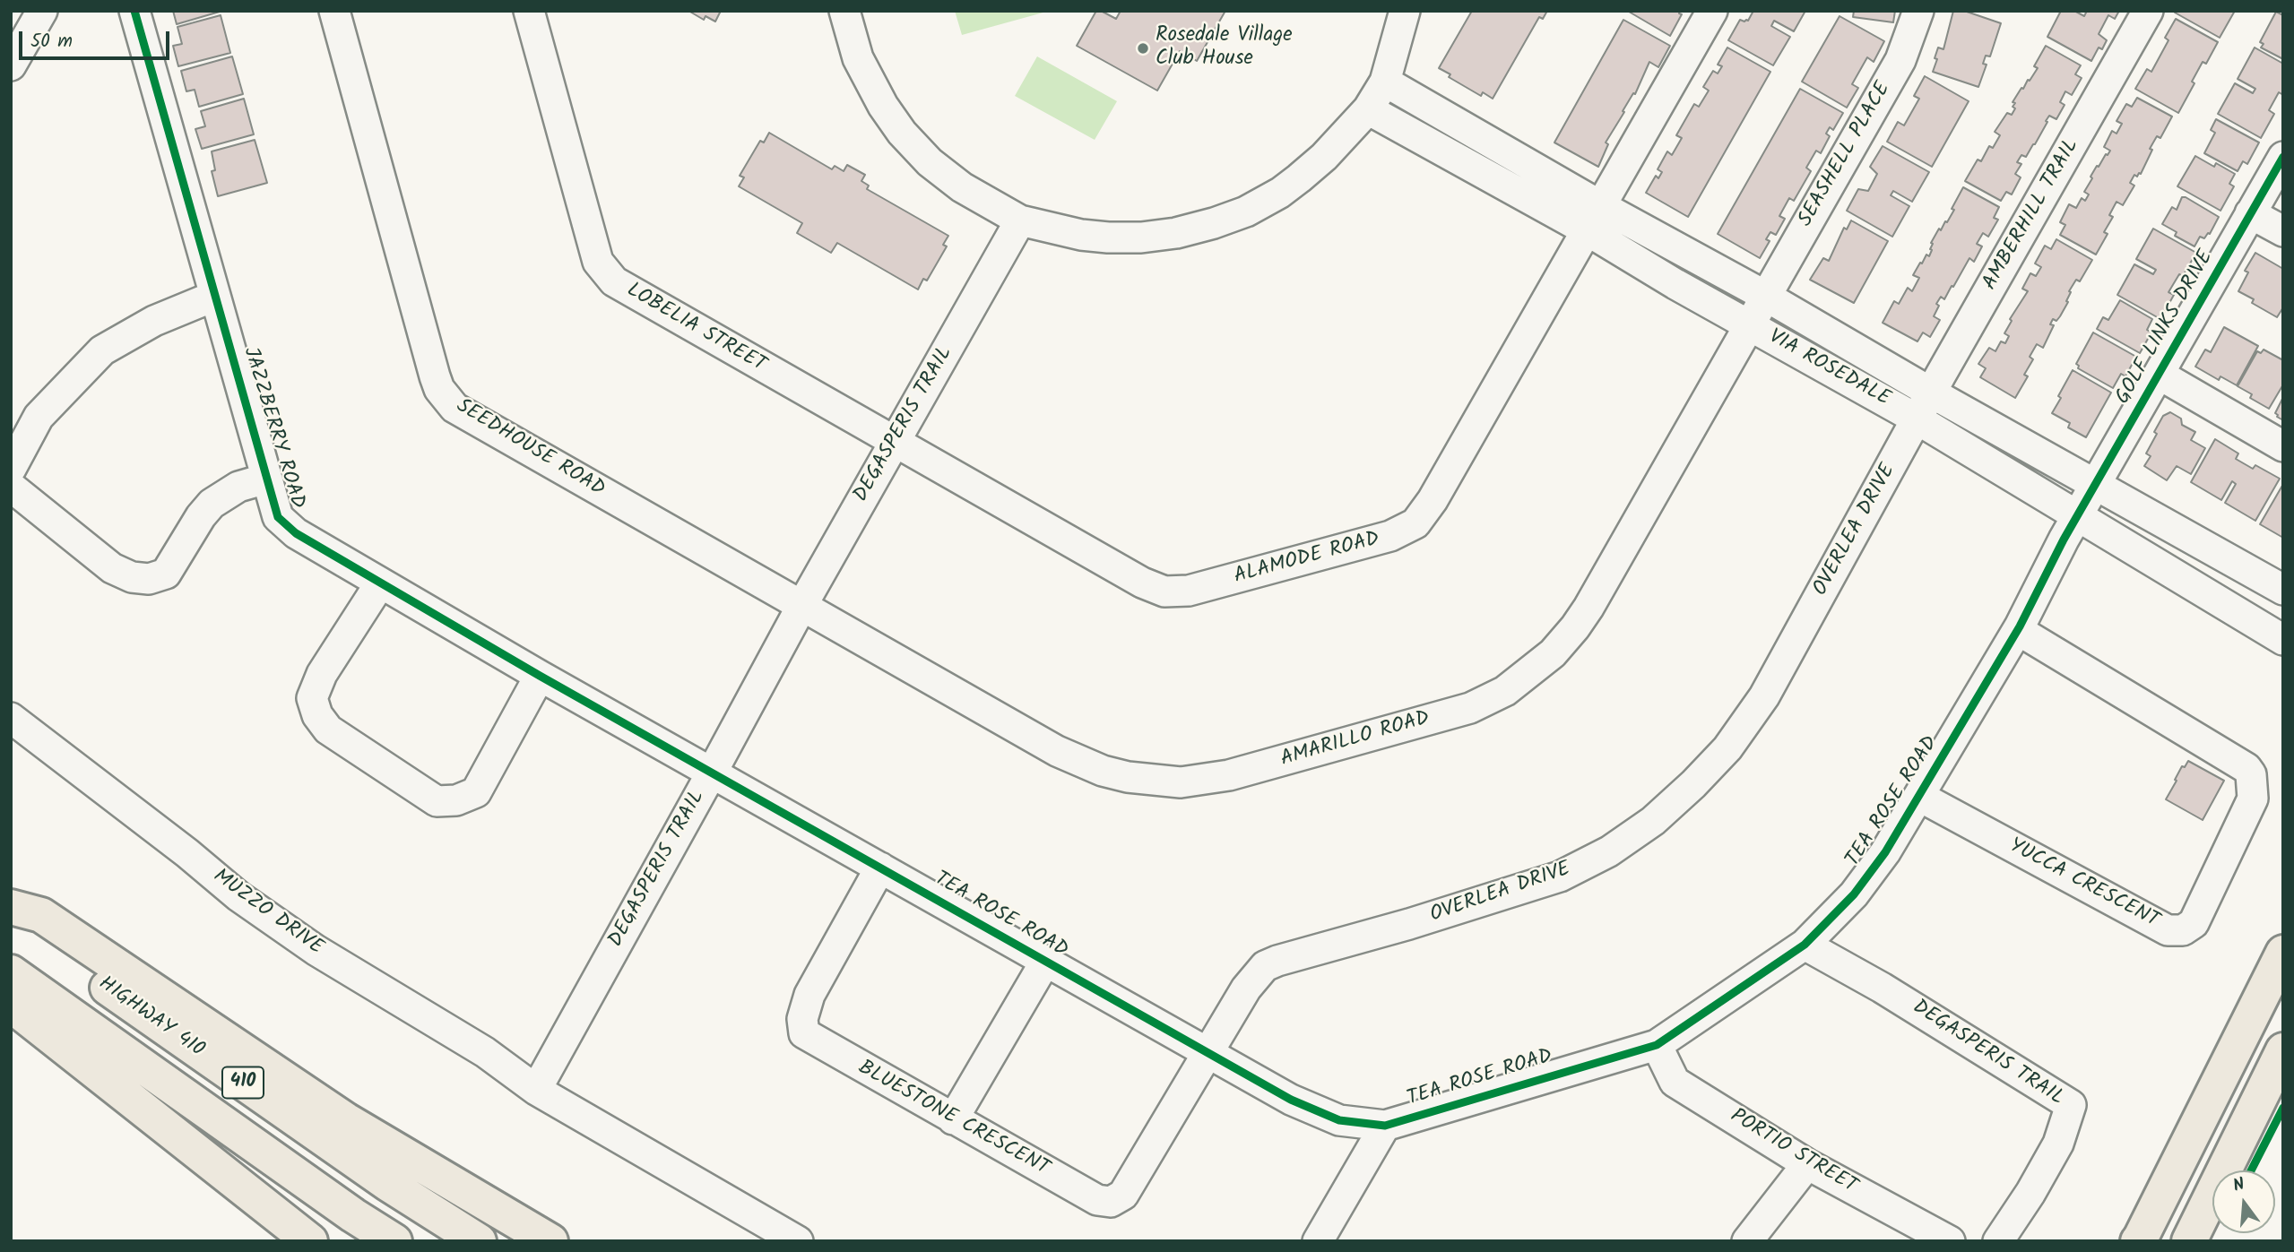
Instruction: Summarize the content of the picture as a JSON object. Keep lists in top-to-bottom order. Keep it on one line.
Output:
{"streets":{"main road":["HIGHWAY 410","410"],"street":["SEASHELL PLACE","AMBERHILL TRAIL","GOLF LINKS DRIVE","LOBELIA STREET","VIA ROSEDALE","DEGASPERIS TRAIL","JAZZBERRY ROAD","SEEDHOUSE ROAD","OVERLEA DRIVE","ALAMODE ROAD","AMARILLO ROAD","TEA ROSE ROAD","YUCCA CRESCENT","MUZZO DRIVE","BLUESTONE CRESCENT","PORTIO STREET"]},"crossings":[["SEASHELL PLACE","VIA ROSEDALE"],["SEASHELL PLACE","AMARILLO ROAD"],["AMBERHILL TRAIL","VIA ROSEDALE"],["AMBERHILL TRAIL","OVERLEA DRIVE"],["GOLF LINKS DRIVE","VIA ROSEDALE"],["GOLF LINKS DRIVE","TEA ROSE ROAD"],["LOBELIA STREET","DEGASPERIS TRAIL"],["LOBELIA STREET","ALAMODE ROAD"],["VIA ROSEDALE","OVERLEA DRIVE"],["VIA ROSEDALE","ALAMODE ROAD"],["VIA ROSEDALE","AMARILLO ROAD"],["VIA ROSEDALE","TEA ROSE ROAD"],["DEGASPERIS TRAIL","JAZZBERRY ROAD"],["DEGASPERIS TRAIL","SEEDHOUSE ROAD"],["DEGASPERIS TRAIL","ALAMODE ROAD"],["DEGASPERIS TRAIL","AMARILLO ROAD"],["DEGASPERIS TRAIL","TEA ROSE ROAD"],["DEGASPERIS TRAIL","MUZZO DRIVE"],["JAZZBERRY ROAD","TEA ROSE ROAD"],["SEEDHOUSE ROAD","AMARILLO ROAD"],["OVERLEA DRIVE","TEA ROSE ROAD"],["OVERLEA DRIVE","BLUESTONE CRESCENT"],["TEA ROSE ROAD","YUCCA CRESCENT"],["TEA ROSE ROAD","BLUESTONE CRESCENT"],["TEA ROSE ROAD","PORTIO STREET"]],"places":["Rosedale Village Club House"],"scale_bar":"50 m","north":"top"}
